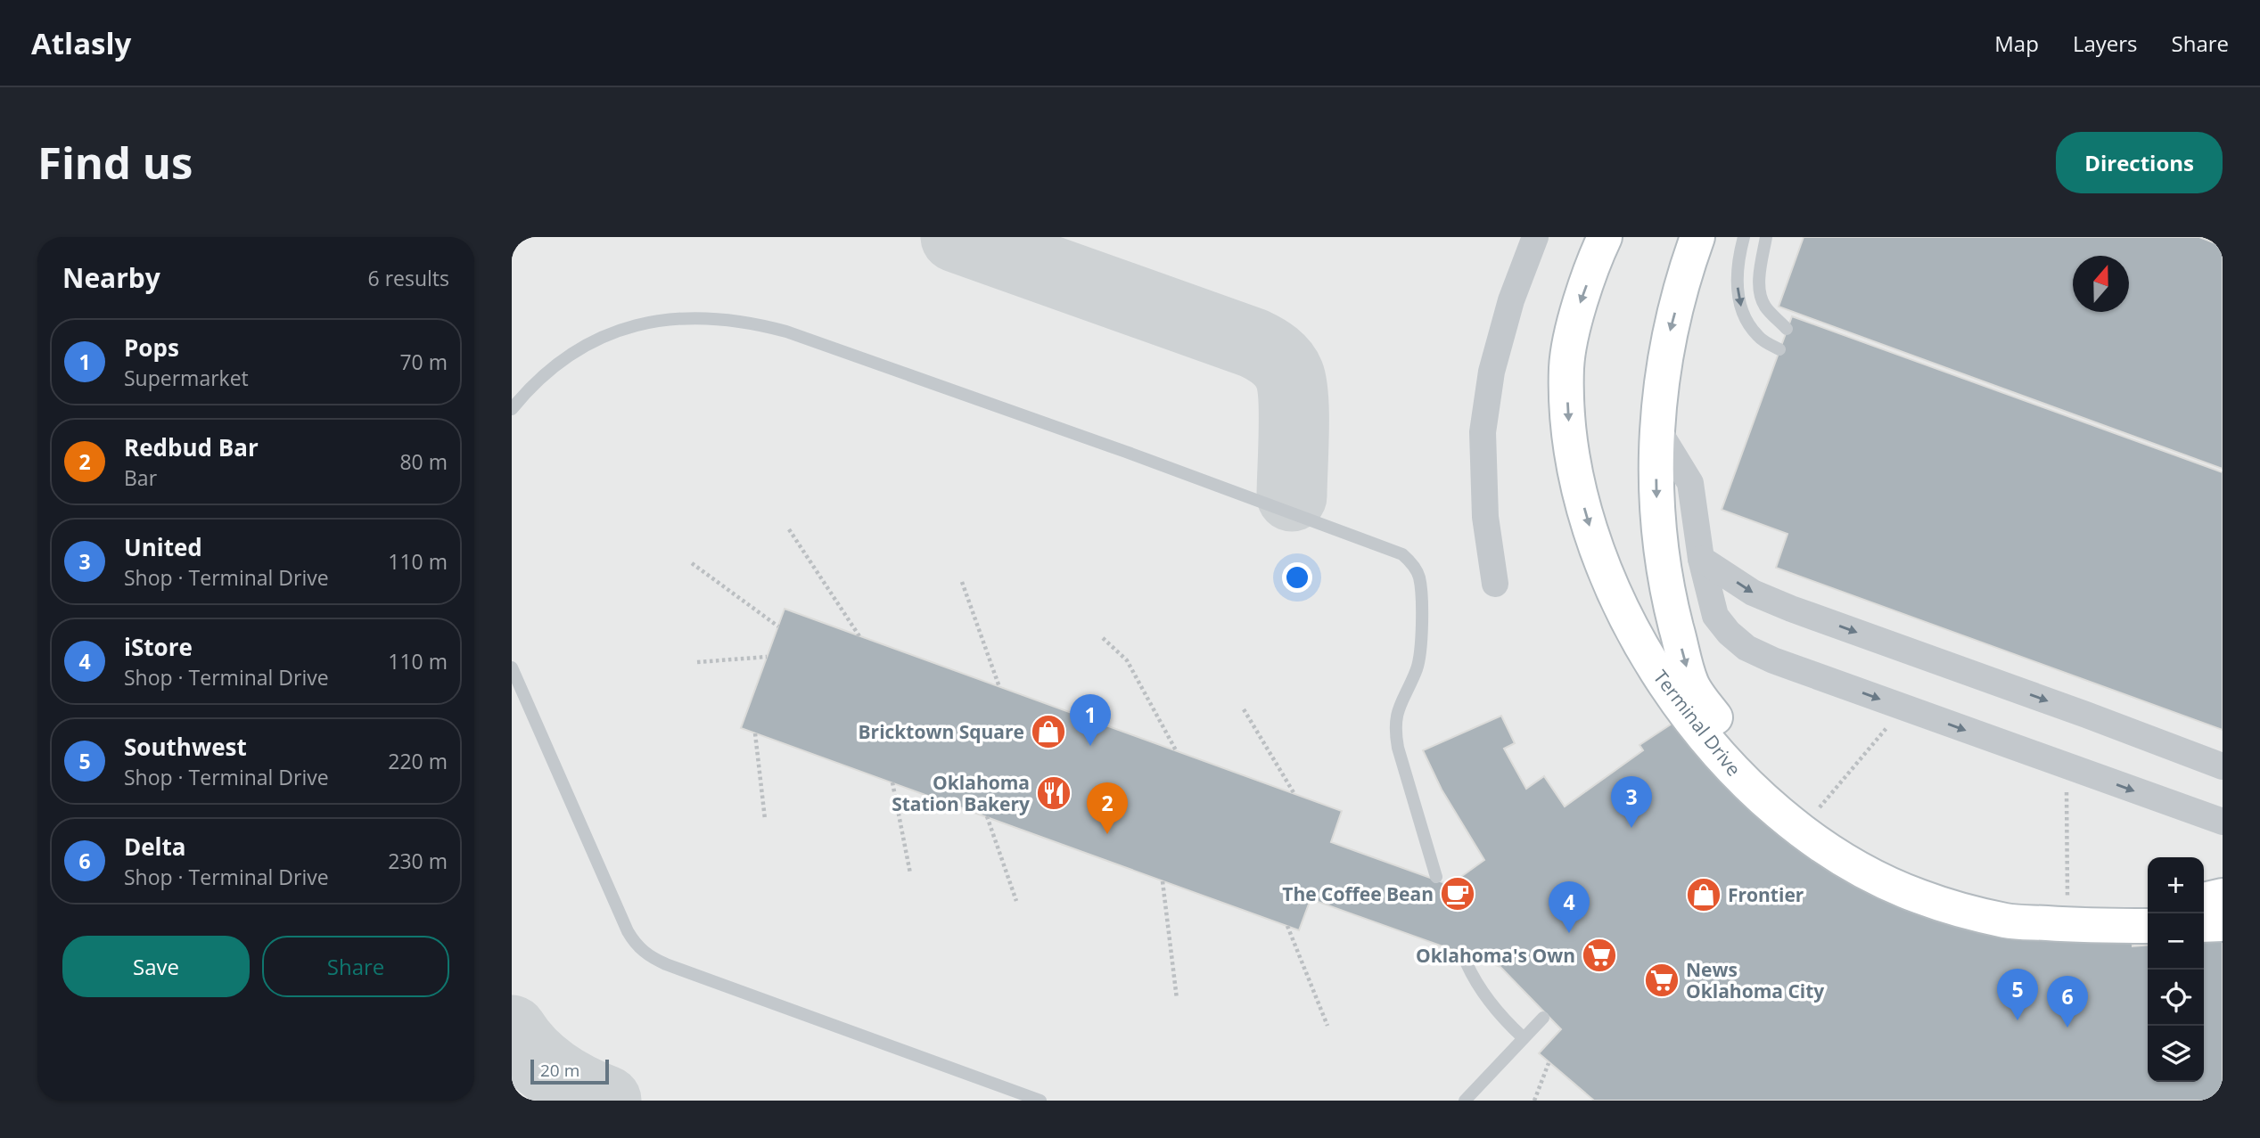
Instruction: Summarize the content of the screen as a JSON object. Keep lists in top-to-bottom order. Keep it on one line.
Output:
{"streets":{"main road":["Terminal Drive"]},"places":{"shop":["Bricktown Square","Frontier"],"restaurant":["Oklahoma Station Bakery"],"cafe":["The Coffee Bean"],"supermarket":["Oklahoma's Own","News Oklahoma City"]},"scale_bar":"20 m","north":"top","page":{"header":"Atlasly","nav":["Map","Layers","Share"],"buttons":["Directions",["Save","Share"]],"title":"Find us","heading":["Nearby","6 results"],"list":[{"mark":"1","name":"Pops","note":"Supermarket","value":"70 m"},{"mark":"2","name":"Redbud Bar","note":"Bar","value":"80 m"},{"mark":"3","name":"United","note":"Shop · Terminal Drive","value":"110 m"},{"mark":"4","name":"iStore","note":"Shop · Terminal Drive","value":"110 m"},{"mark":"5","name":"Southwest","note":"Shop · Terminal Drive","value":"220 m"},{"mark":"6","name":"Delta","note":"Shop · Terminal Drive","value":"230 m"}],"pins":["1","3","2","4","5","6"],"map_buttons":["+","−"],"scale":"20 m"}}
